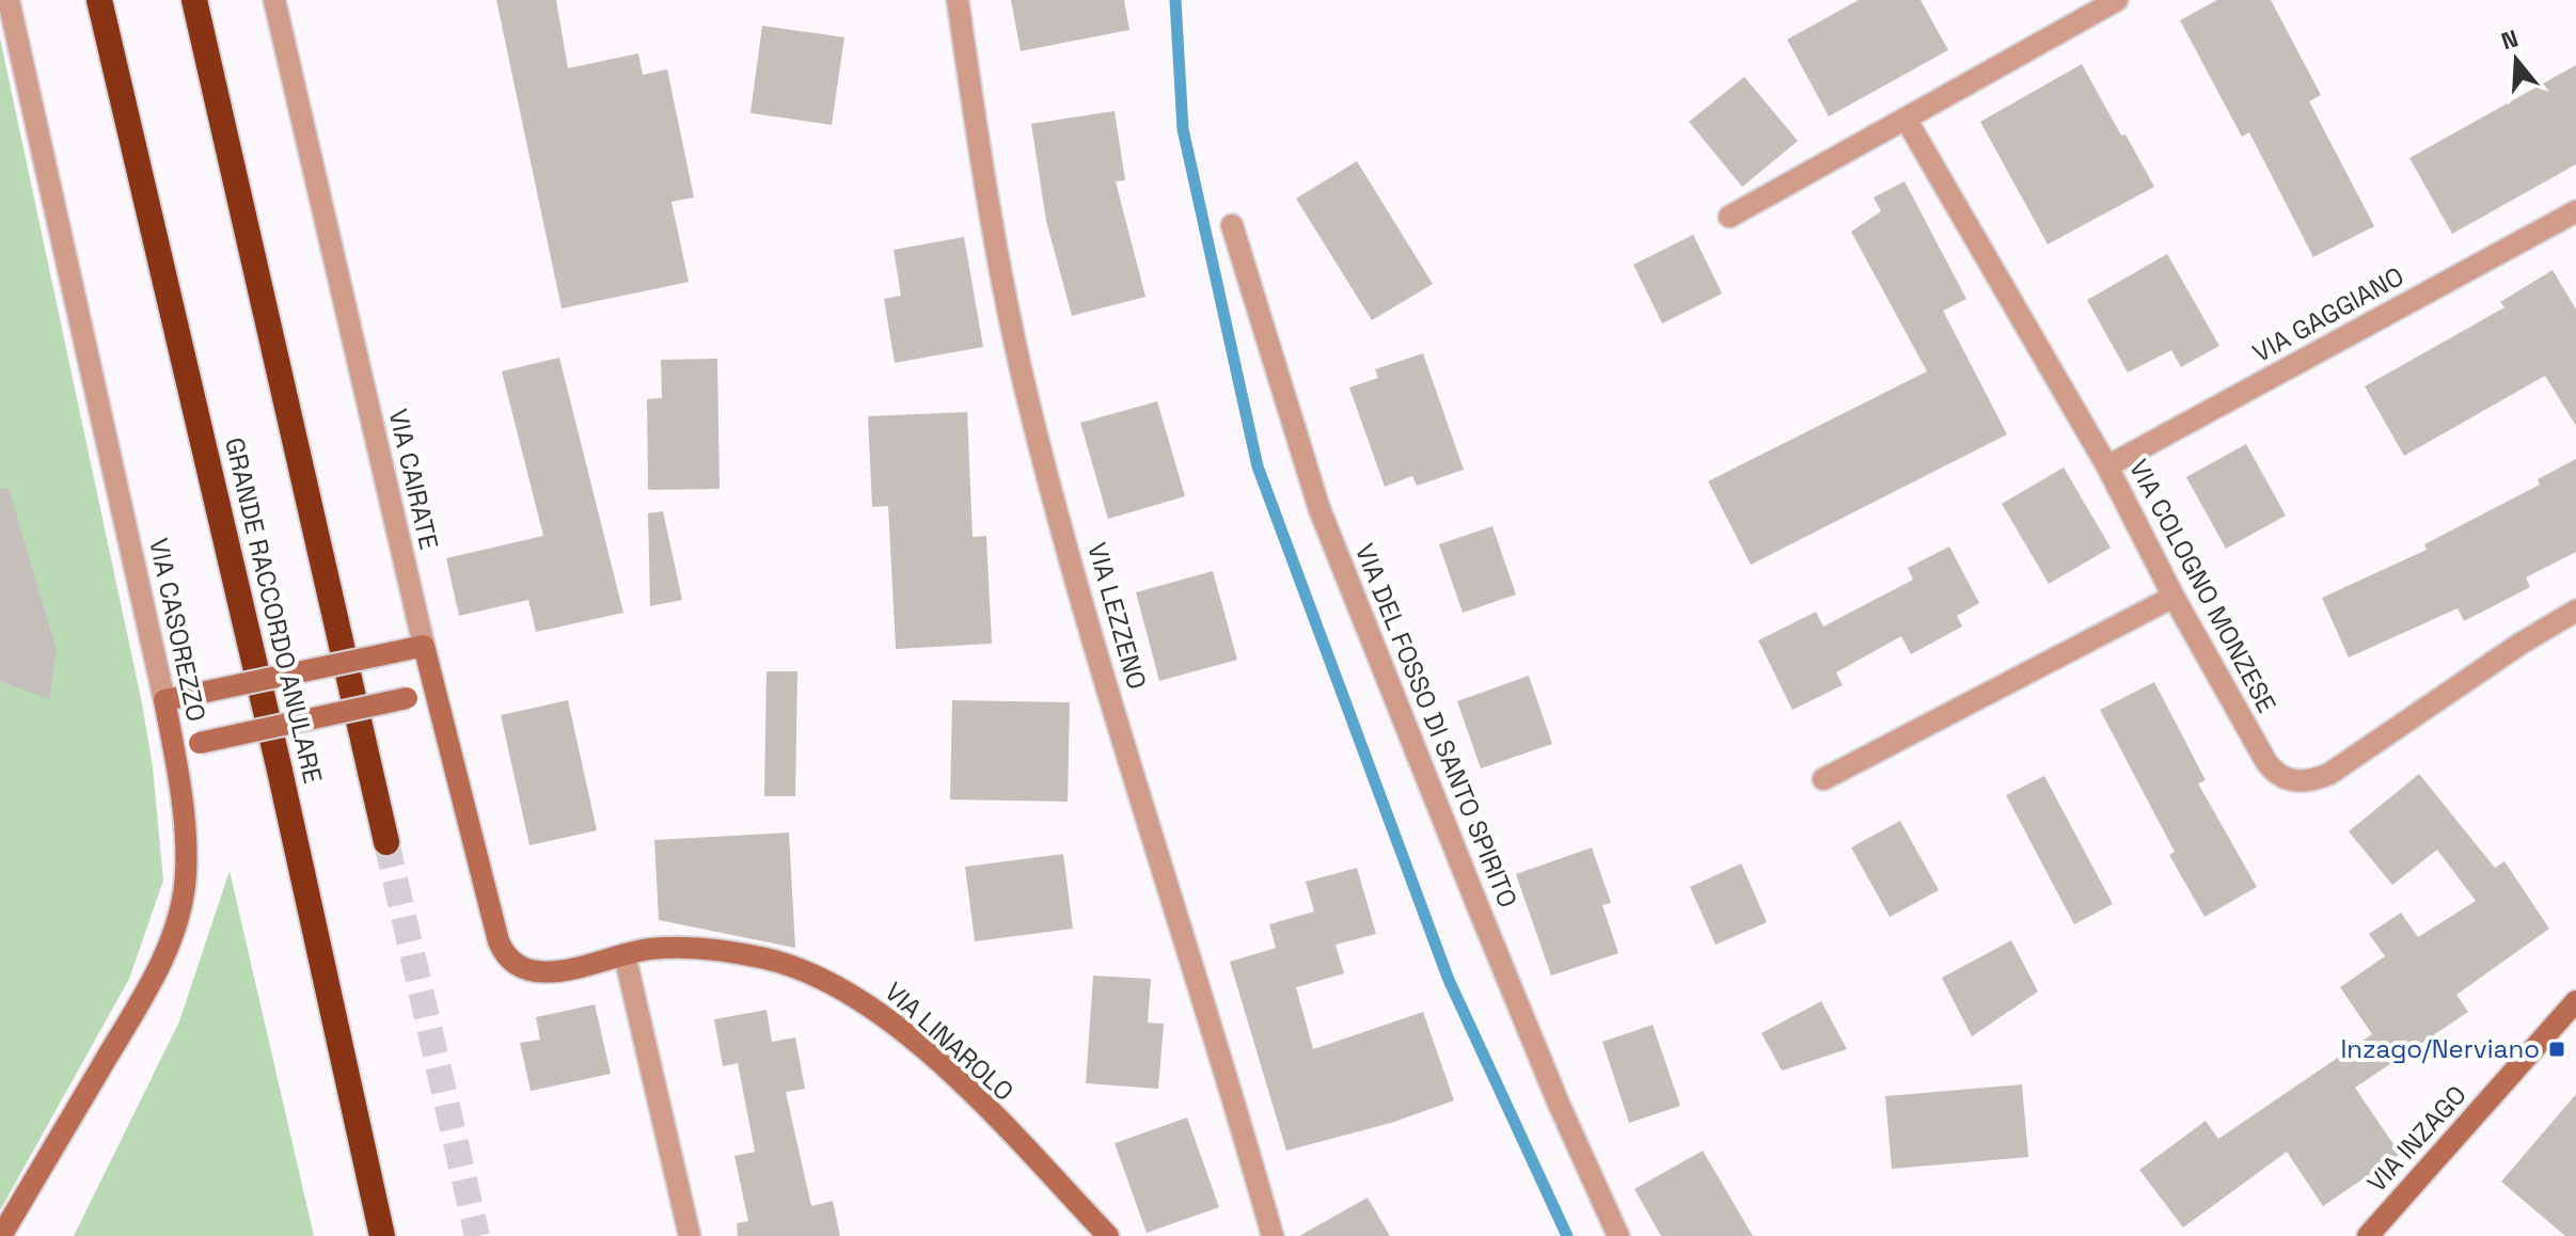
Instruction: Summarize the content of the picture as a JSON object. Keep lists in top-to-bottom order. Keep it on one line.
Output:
{"streets":{"highway":["GRANDE RACCORDO ANULARE"],"street":["VIA GAGGIANO","VIA CAIRATE","VIA COLOGNO MONZESE","VIA LEZZENO","VIA CASOREZZO","VIA DEL FOSSO DI SANTO SPIRITO","VIA LINAROLO","VIA INZAGO"]},"crossings":[["VIA GAGGIANO","VIA COLOGNO MONZESE"],["VIA CAIRATE","VIA LINAROLO"]],"places":{"transit":["Inzago/Nerviano"]},"north":"top"}
